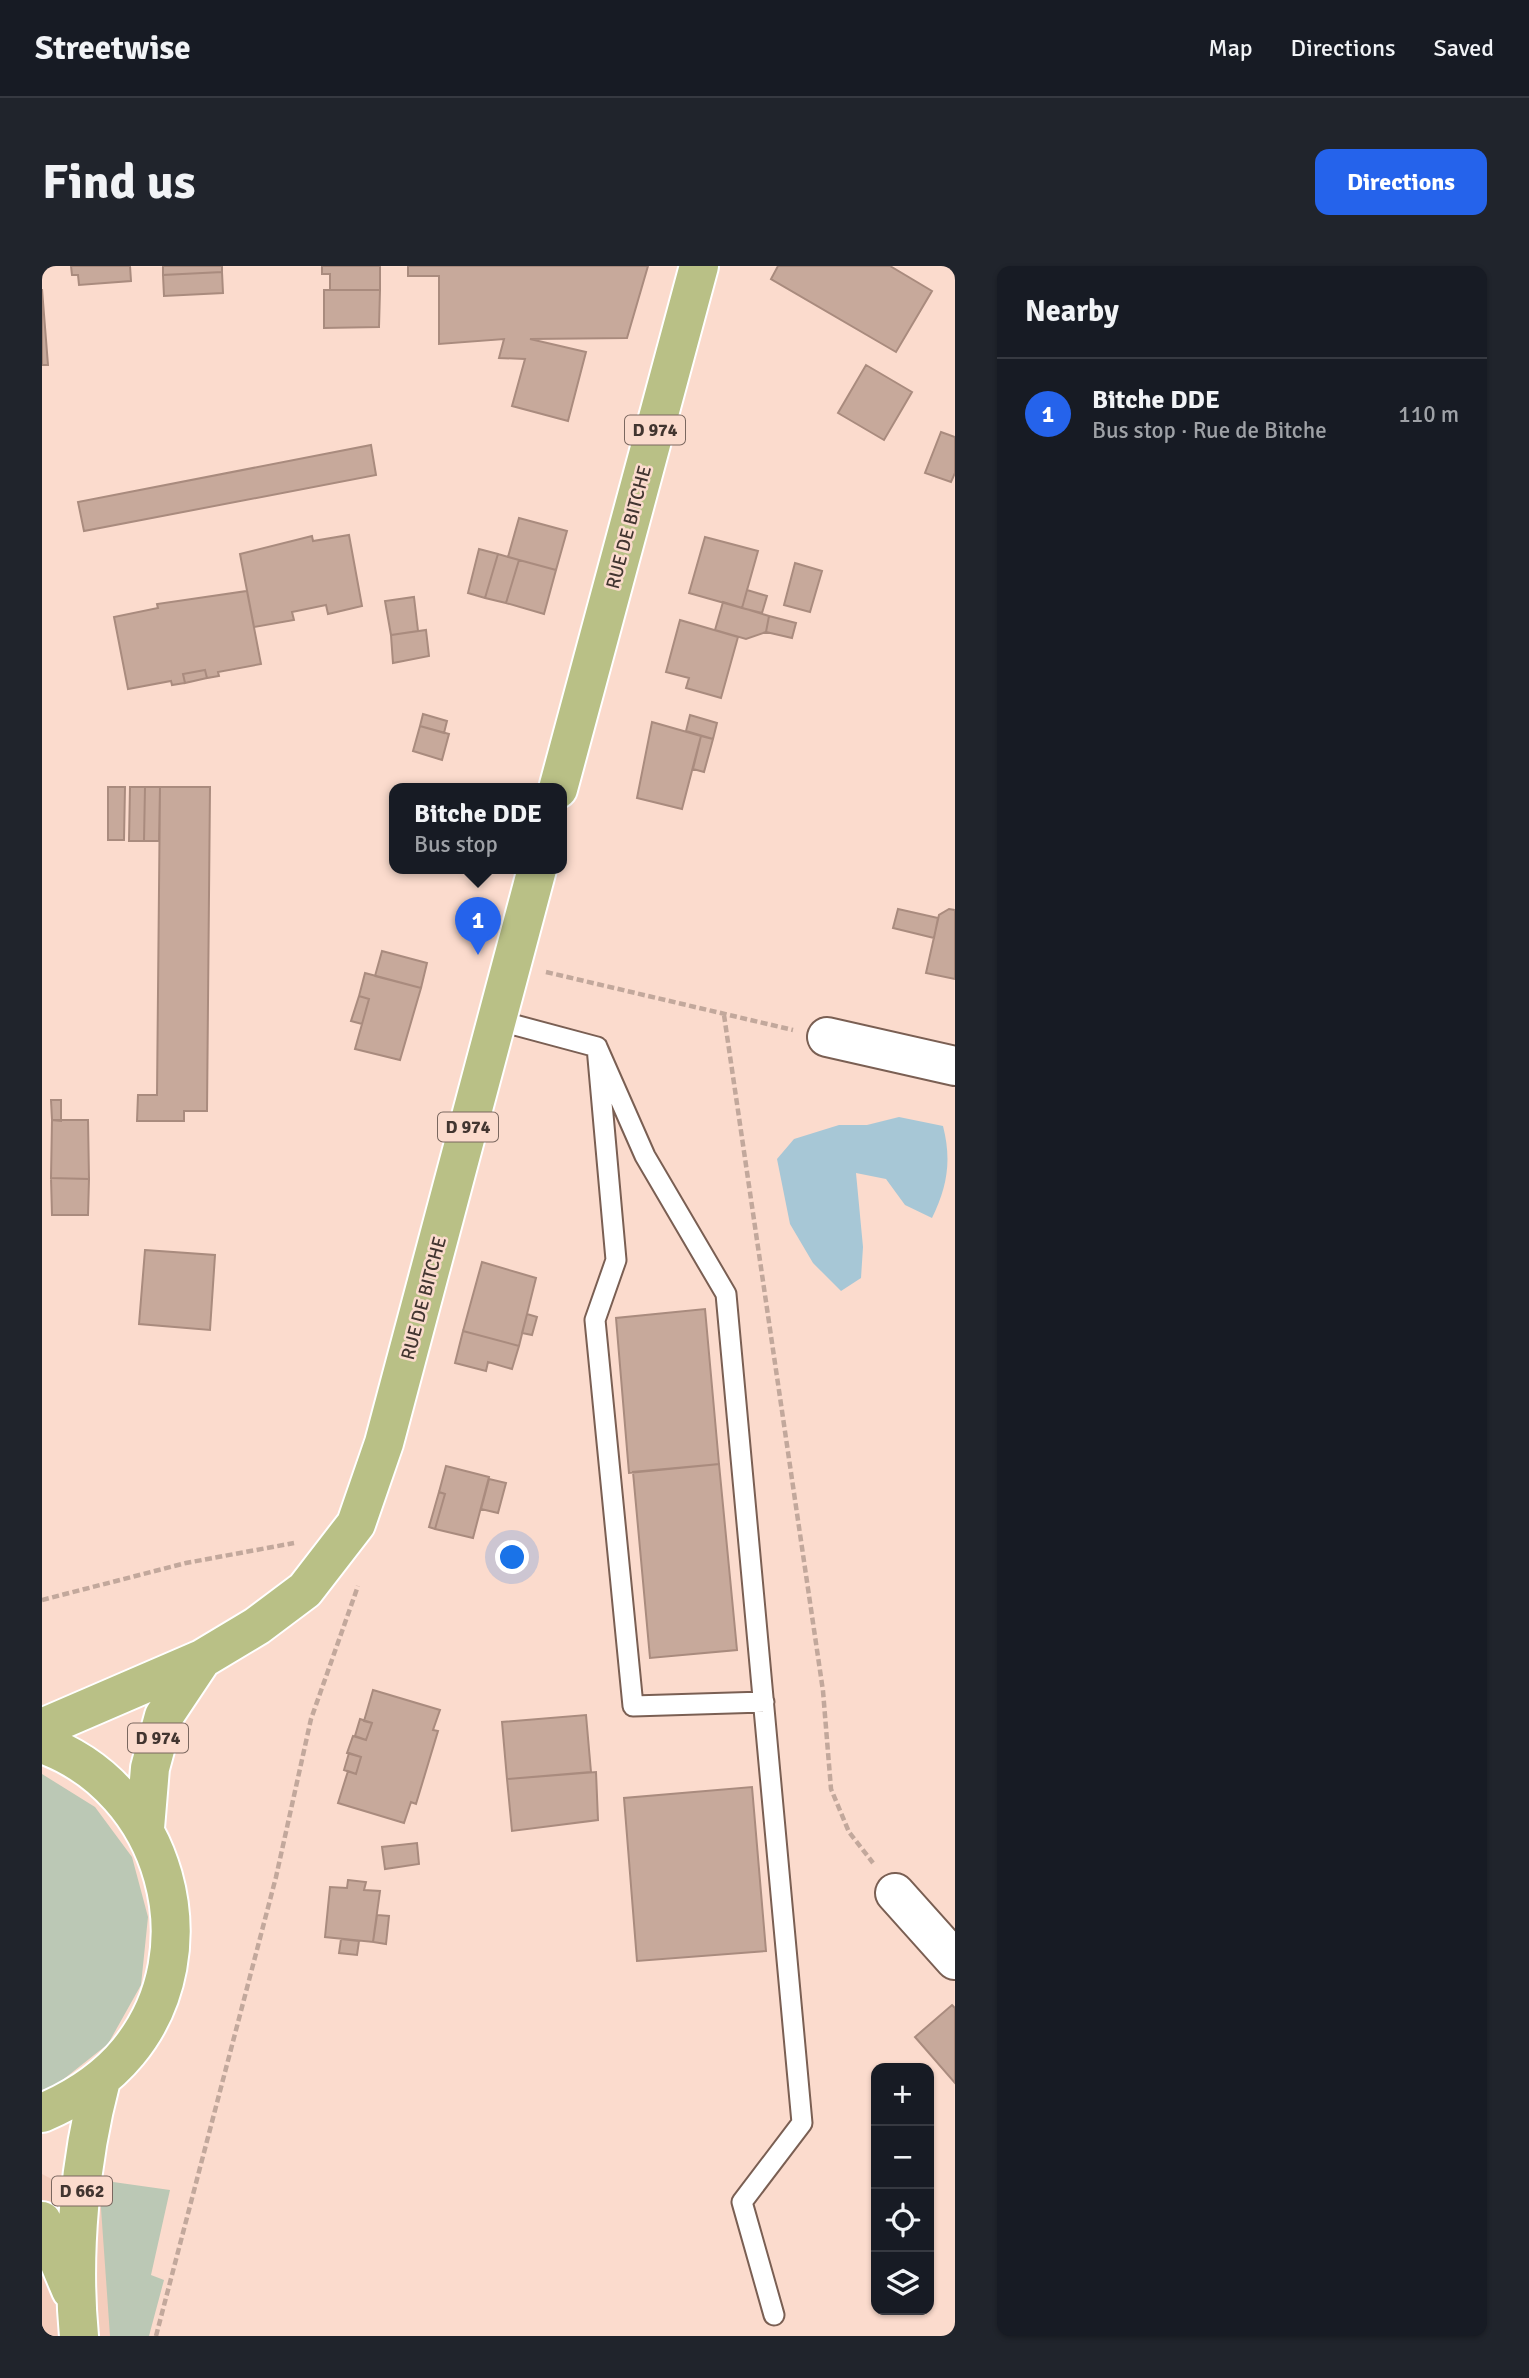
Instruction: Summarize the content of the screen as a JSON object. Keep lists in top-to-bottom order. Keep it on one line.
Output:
{"streets":{"main road":["D 974","RUE DE BITCHE","D 662"]},"page":{"header":"Streetwise","nav":["Map","Directions","Saved"],"buttons":"Directions","title":"Find us","heading":"Nearby","list":[{"mark":"1","name":"Bitche DDE","note":"Bus stop · Rue de Bitche","value":"110 m"}],"popup":["Bitche DDE","Bus stop"],"pins":"1","map_buttons":["+","−"]}}
